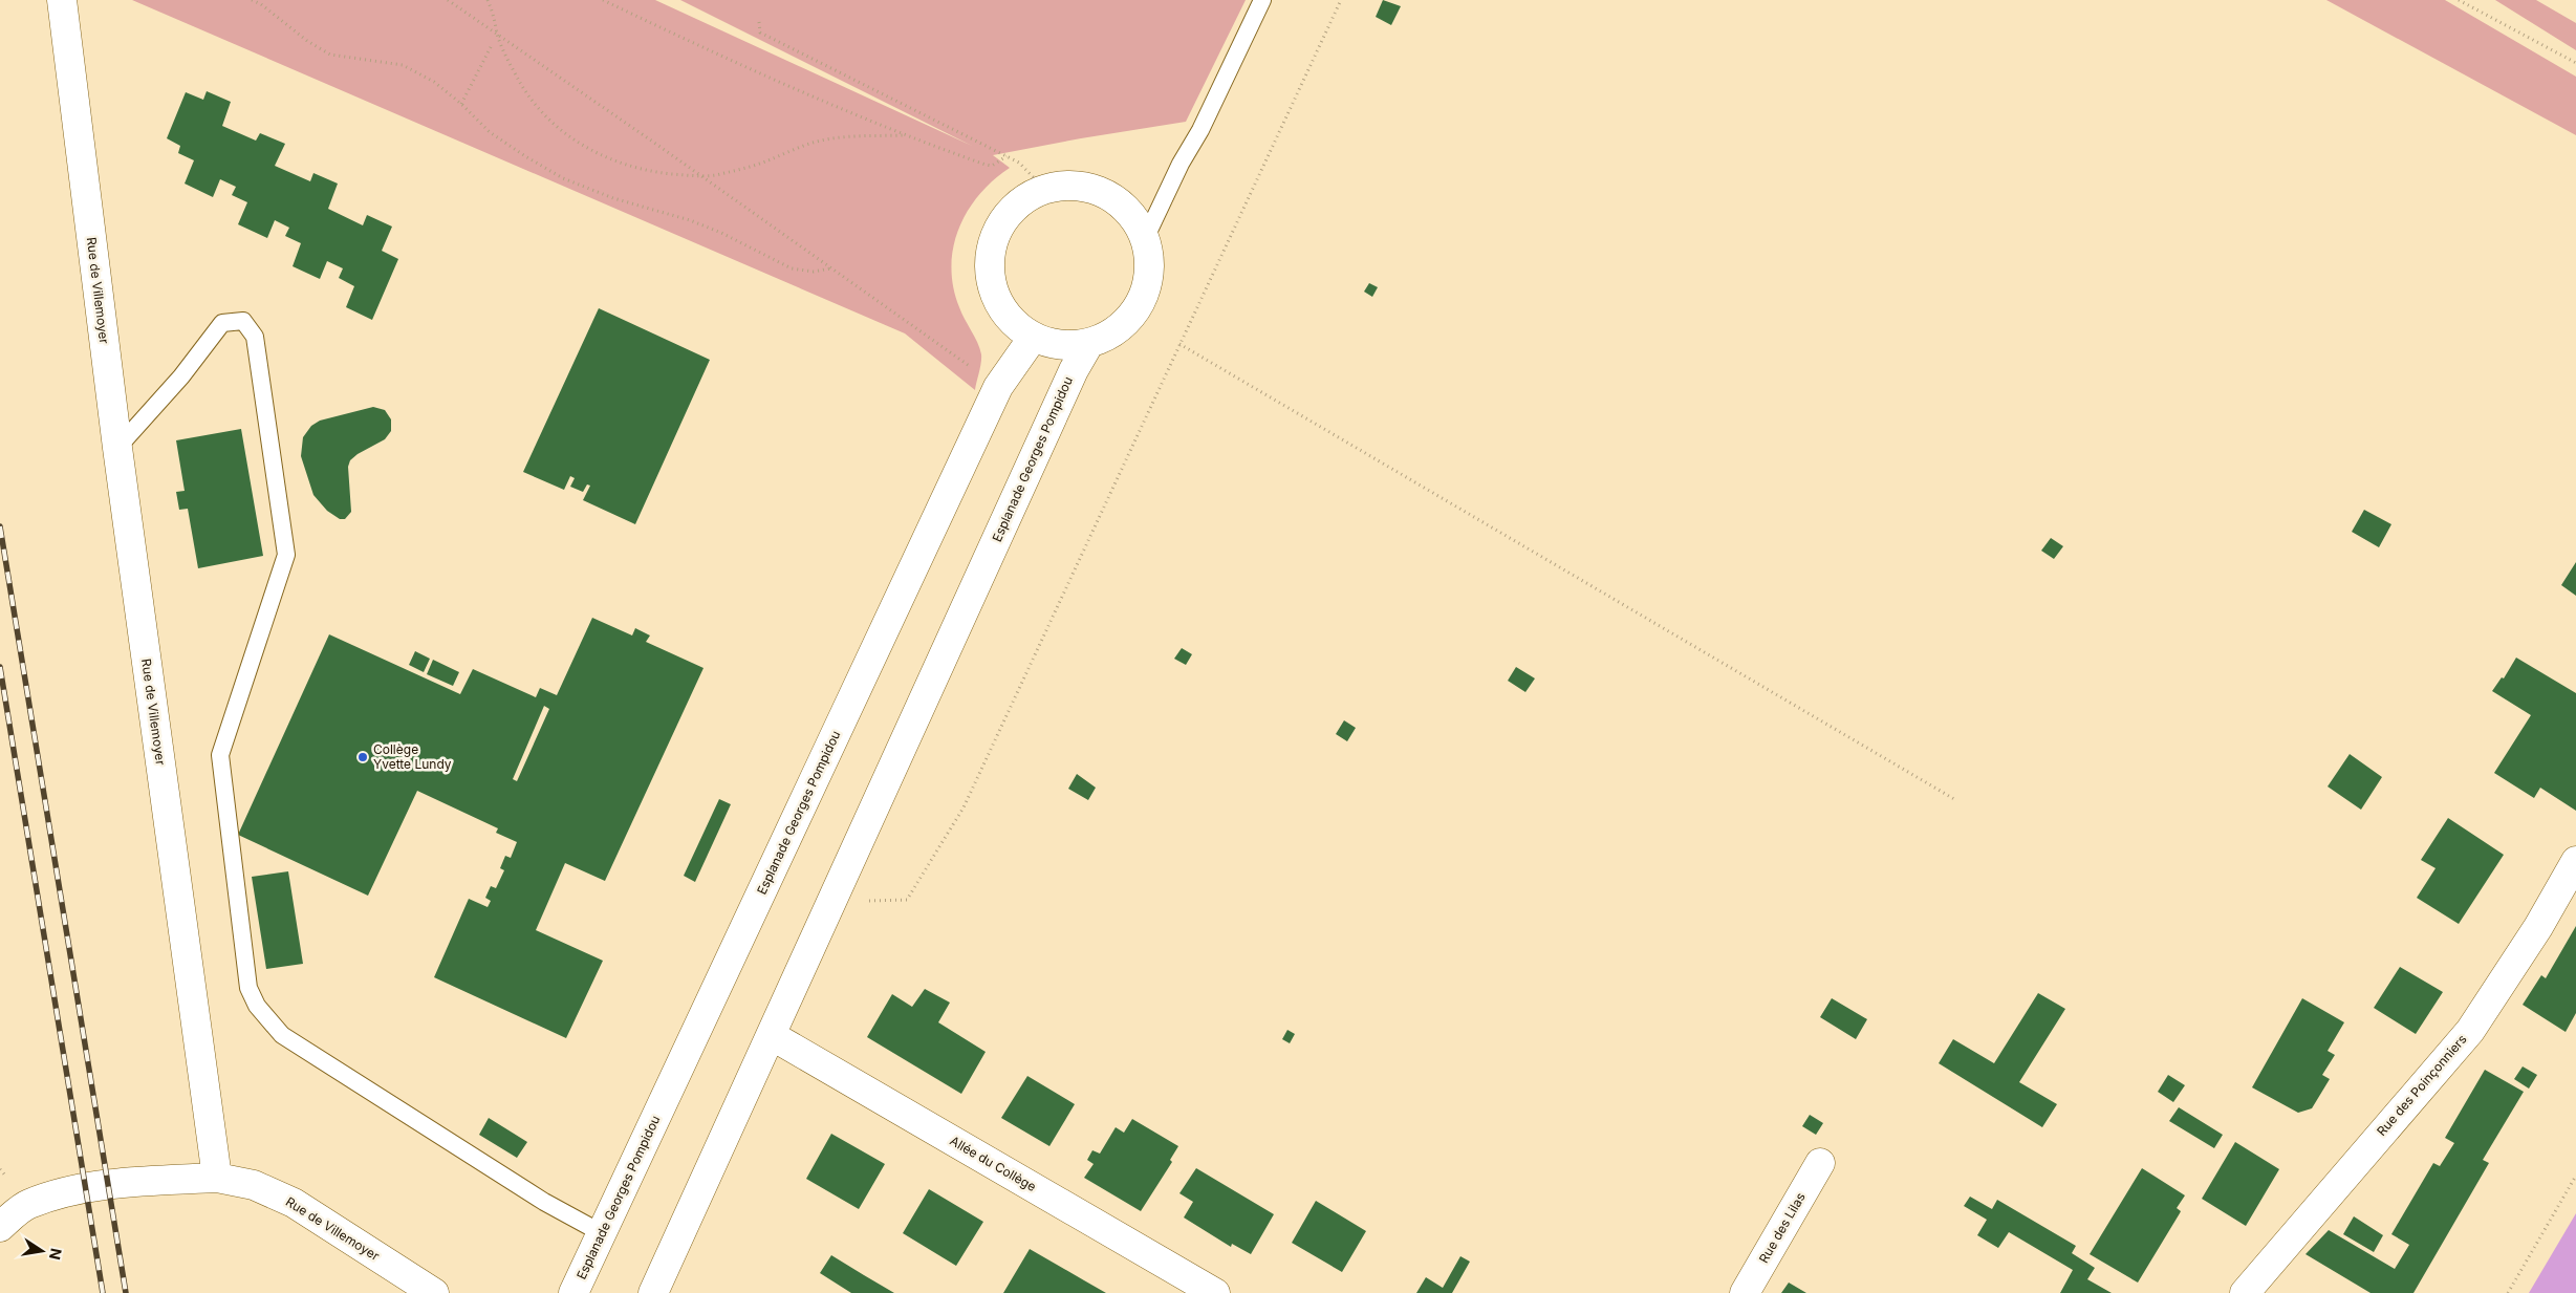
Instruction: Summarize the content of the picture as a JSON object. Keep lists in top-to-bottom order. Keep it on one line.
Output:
{"streets":{"street":["Rue de Villemoyer","Esplanade Georges Pompidou","Rue des Poinçonniers","Allée du Collège","Rue des Lilas"]},"crossings":[["Esplanade Georges Pompidou","Allée du Collège"]],"places":["Collège Yvette Lundy"],"north":"right"}
